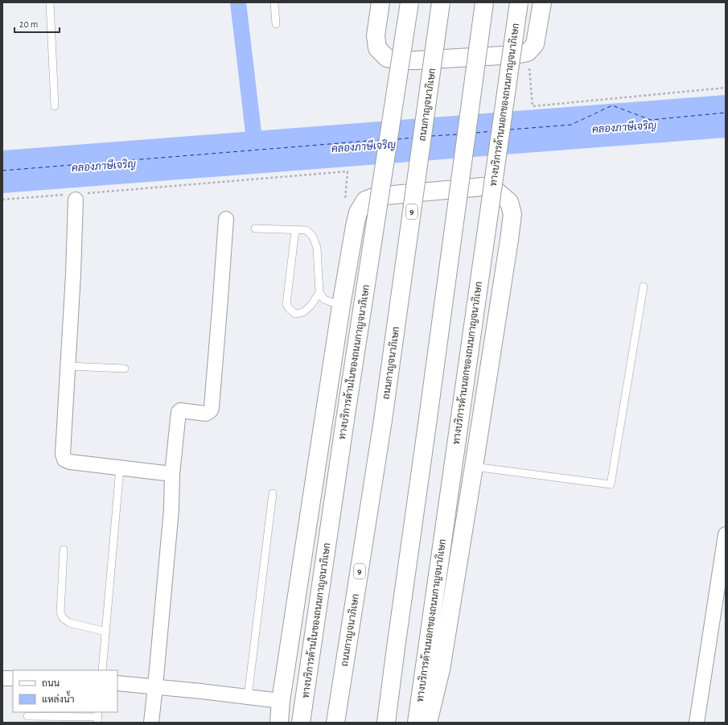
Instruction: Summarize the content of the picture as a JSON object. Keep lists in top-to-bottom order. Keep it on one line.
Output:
{"streets":{"main road":["ถนนกาญจนาภิเษก","ทางบริการด้านนอกของถนนกาญจนาภิเษก","9","ทางบริการด้านในของถนนกาญจนาภิเษก"]},"water":["คลองภาษีเจริญ"],"legend":["ถนน","แหล่งน้ำ"],"scale_bar":"20 m"}
